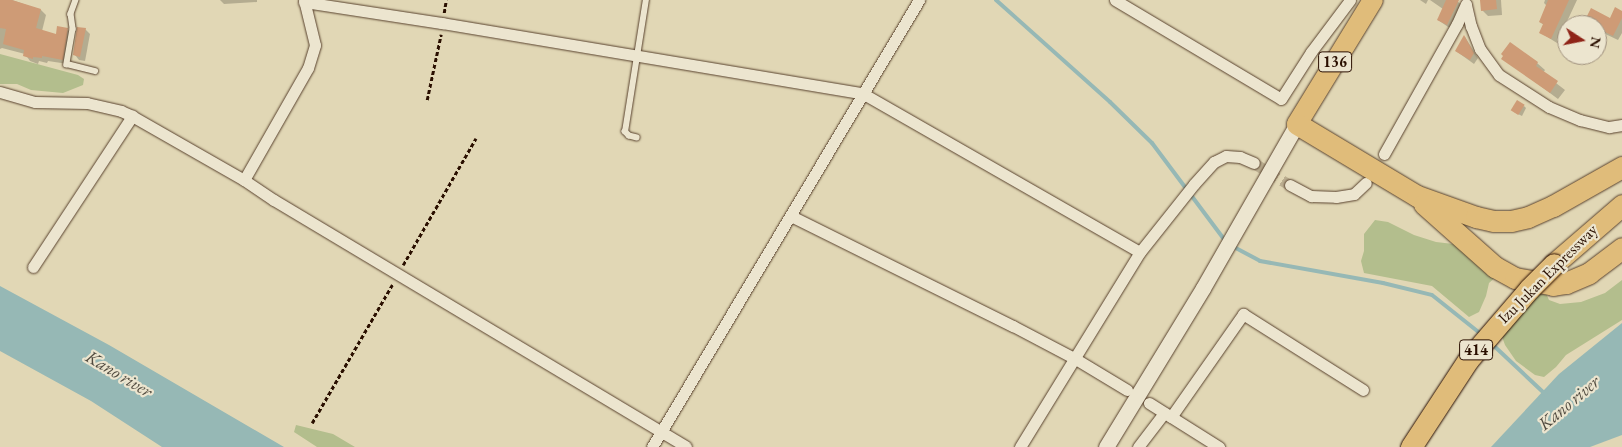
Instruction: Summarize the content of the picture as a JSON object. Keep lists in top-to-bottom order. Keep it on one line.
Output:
{"streets":{"highway":["136","Izu Jukan Expressway","414"]},"water":["Kano river"],"north":"right"}
